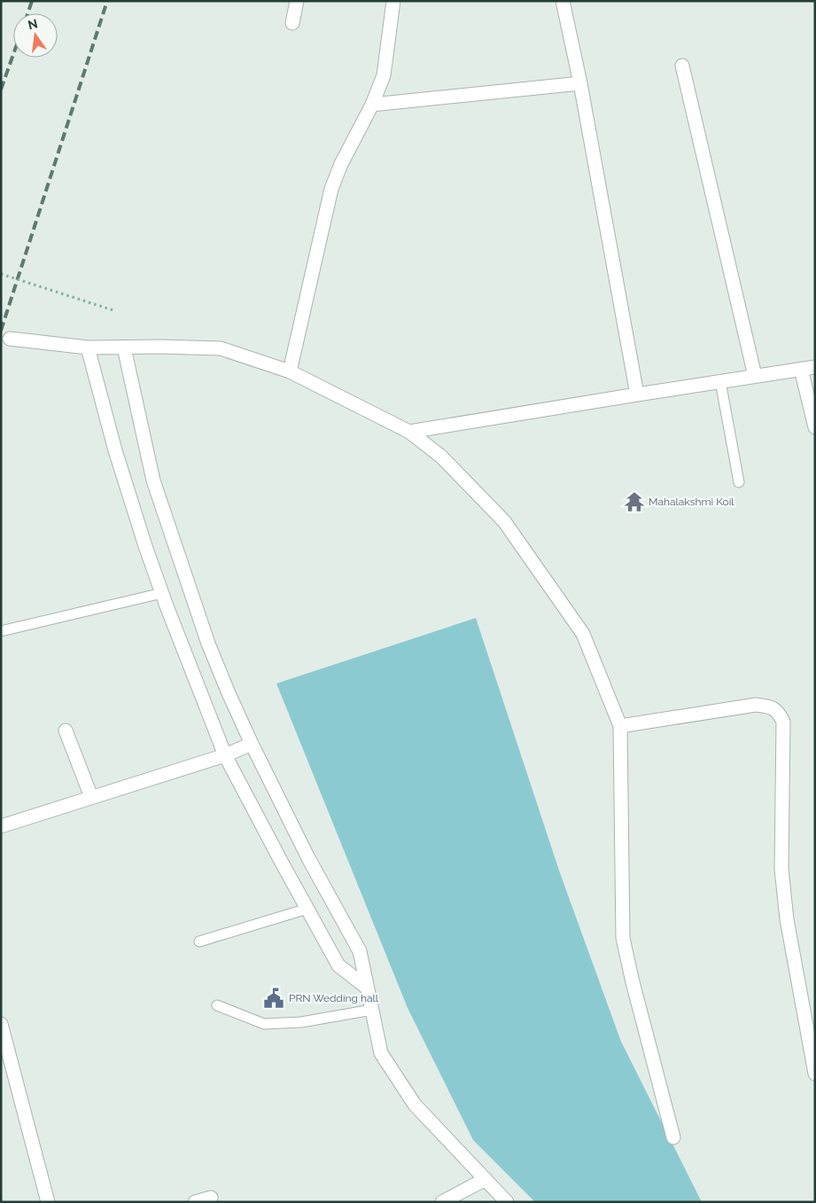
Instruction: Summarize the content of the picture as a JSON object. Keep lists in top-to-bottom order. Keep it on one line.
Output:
{"places":{"temple":["Mahalakshmi Koil"],"public building":["PRN Wedding hall"]},"north":"top"}
